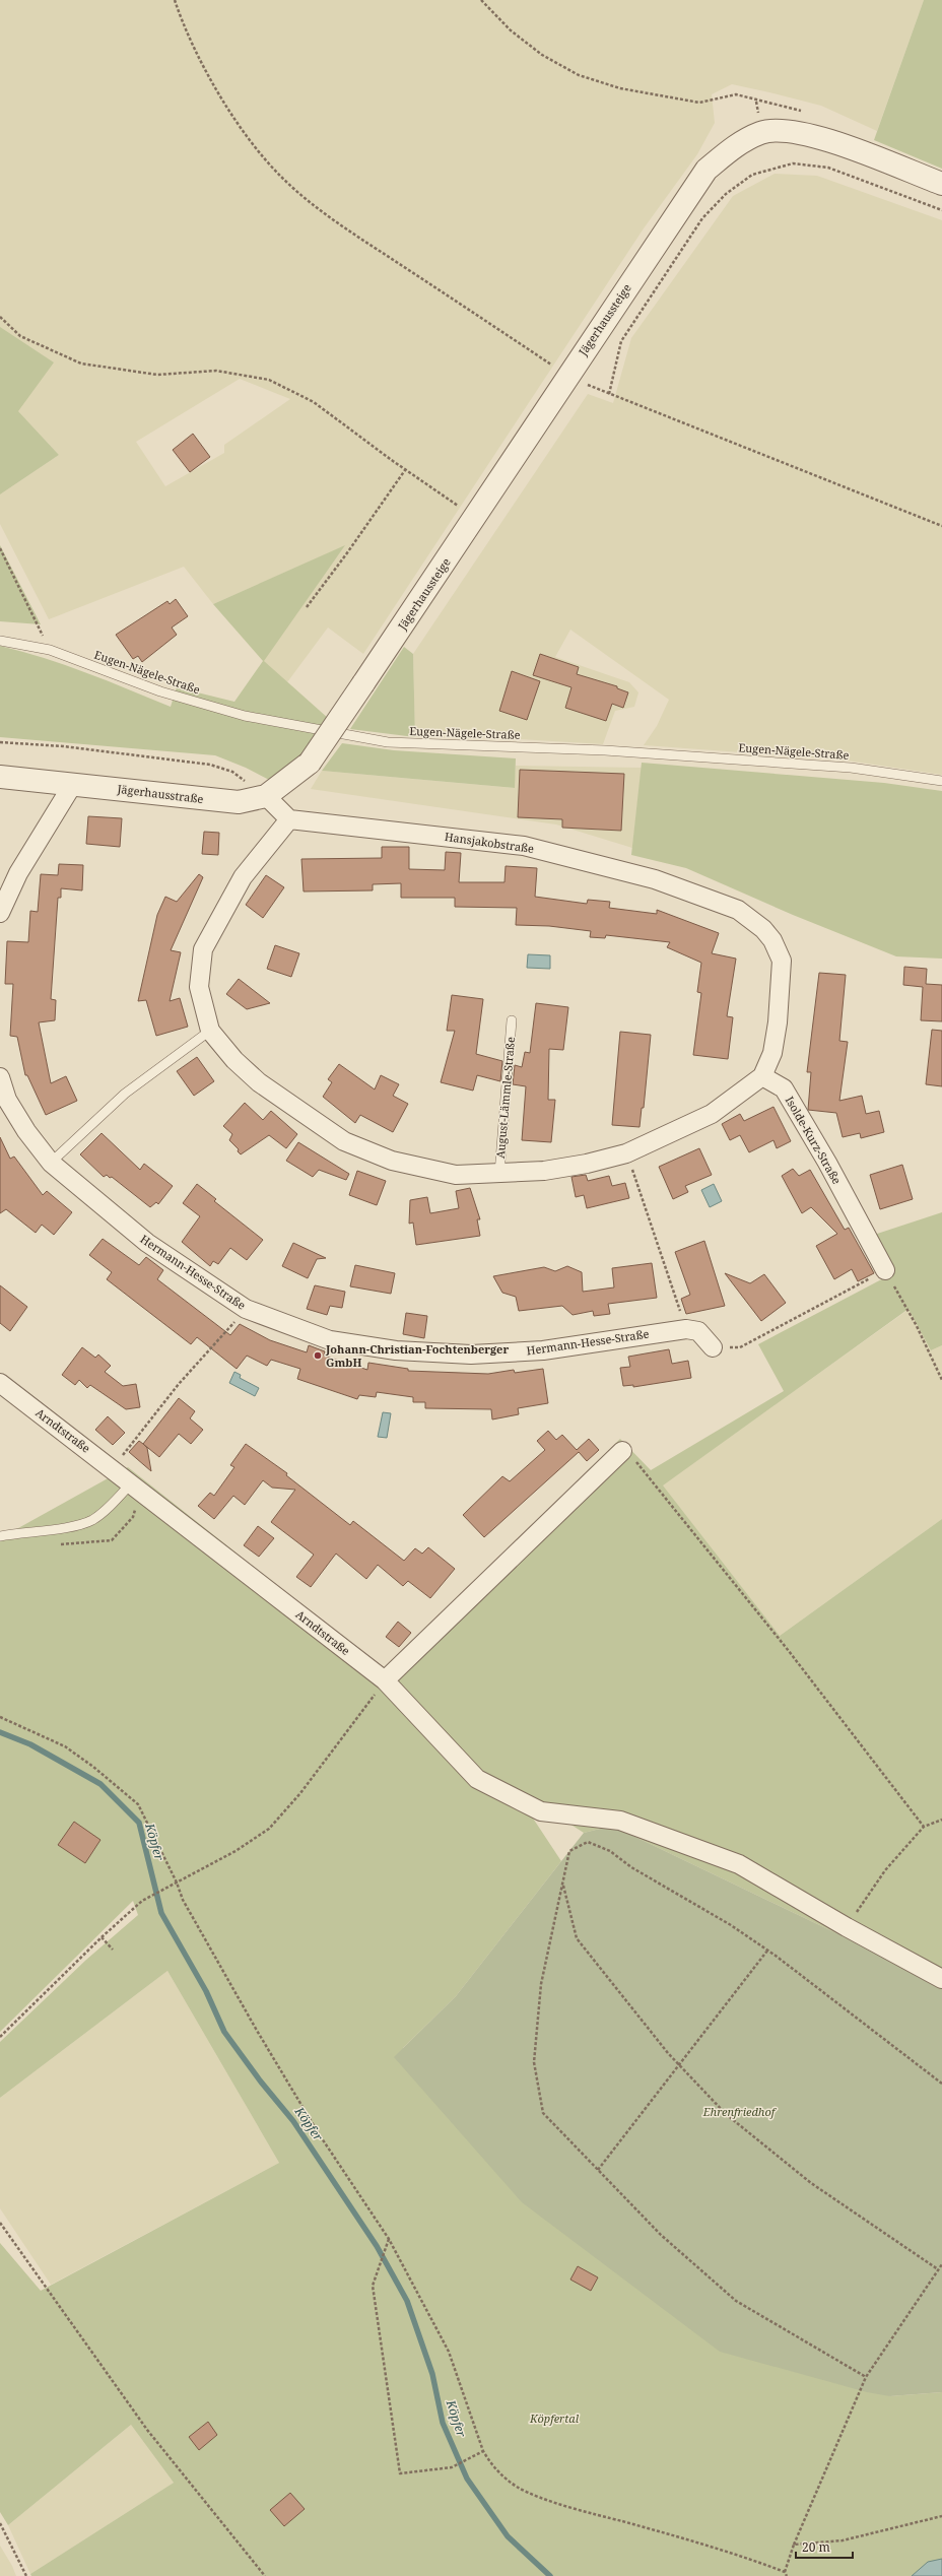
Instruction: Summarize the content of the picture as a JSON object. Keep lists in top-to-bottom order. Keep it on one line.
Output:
{"streets":{"street":["Jägerhaussteige","Jägerhausstraße","Hansjakobstraße","August-Lämmle-Straße","Isolde-Kurz-Straße","Hermann-Hesse-Straße","Arndtstraße"],"lane":["Eugen-Nägele-Straße"]},"crossings":[["Jägerhaussteige","Jägerhausstraße"],["Hansjakobstraße","August-Lämmle-Straße"],["Hansjakobstraße","Isolde-Kurz-Straße"],["August-Lämmle-Straße","Isolde-Kurz-Straße"]],"water":["Köpfer"],"parks":["Ehrenfriedhof","Köpfertal"],"places":["Johann-Christian-Fochtenberger GmbH"],"scale_bar":"20 m"}
